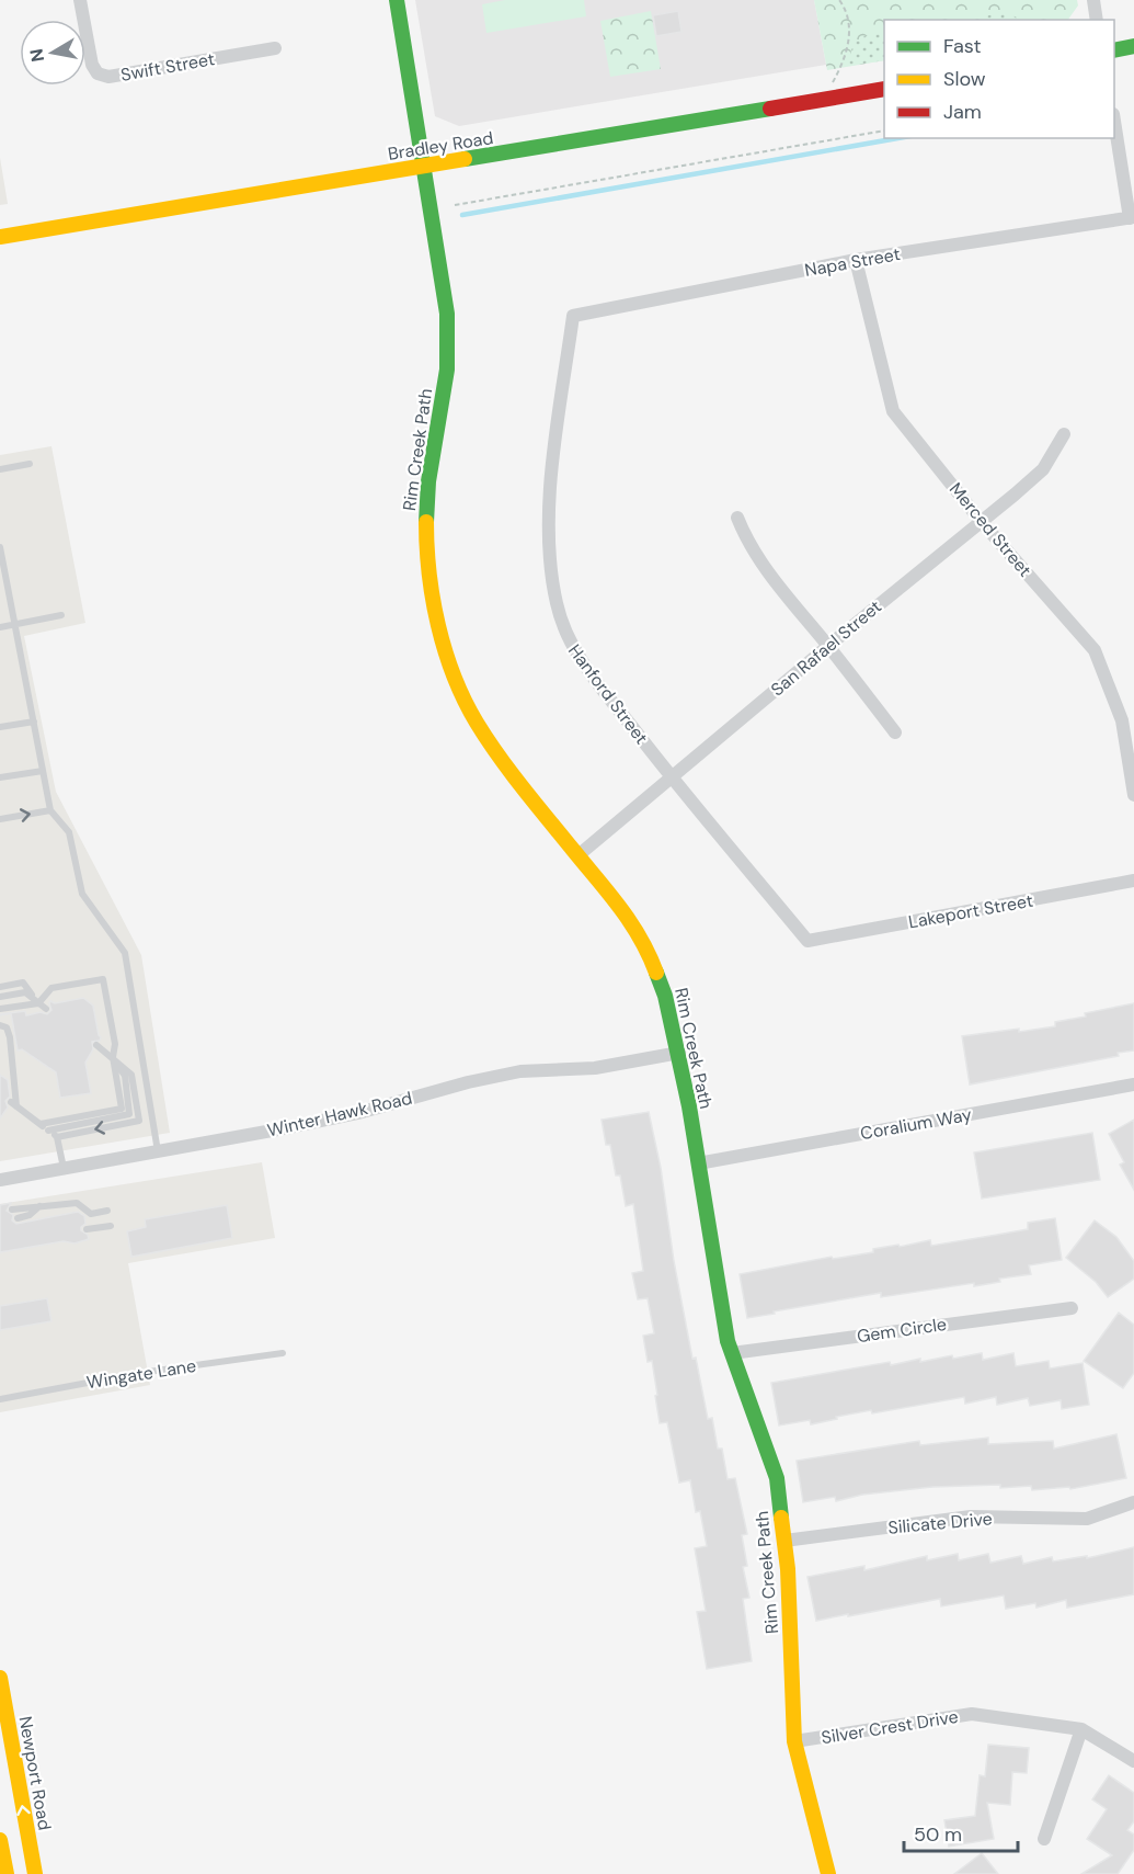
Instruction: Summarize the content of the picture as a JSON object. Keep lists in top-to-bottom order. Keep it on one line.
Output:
{"streets":{"street":["Swift Street","Bradley Road","Napa Street","Rim Creek Path","Merced Street","San Rafael Street","Hanford Street","Lakeport Street","Winter Hawk Road","Coralium Way","Gem Circle","Silicate Drive","Silver Crest Drive","Newport Road"],"lane":["Wingate Lane"]},"crossings":[["Bradley Road","Rim Creek Path"],["Napa Street","Merced Street"],["Napa Street","Hanford Street"],["Rim Creek Path","San Rafael Street"],["Rim Creek Path","Winter Hawk Road"],["Rim Creek Path","Coralium Way"],["Rim Creek Path","Gem Circle"],["Rim Creek Path","Silicate Drive"],["Rim Creek Path","Silver Crest Drive"],["Merced Street","San Rafael Street"],["San Rafael Street","Hanford Street"],["Hanford Street","Lakeport Street"]],"one_way":["Newport Road"],"legend":["Fast","Slow","Jam"],"scale_bar":"50 m","north":"left"}
